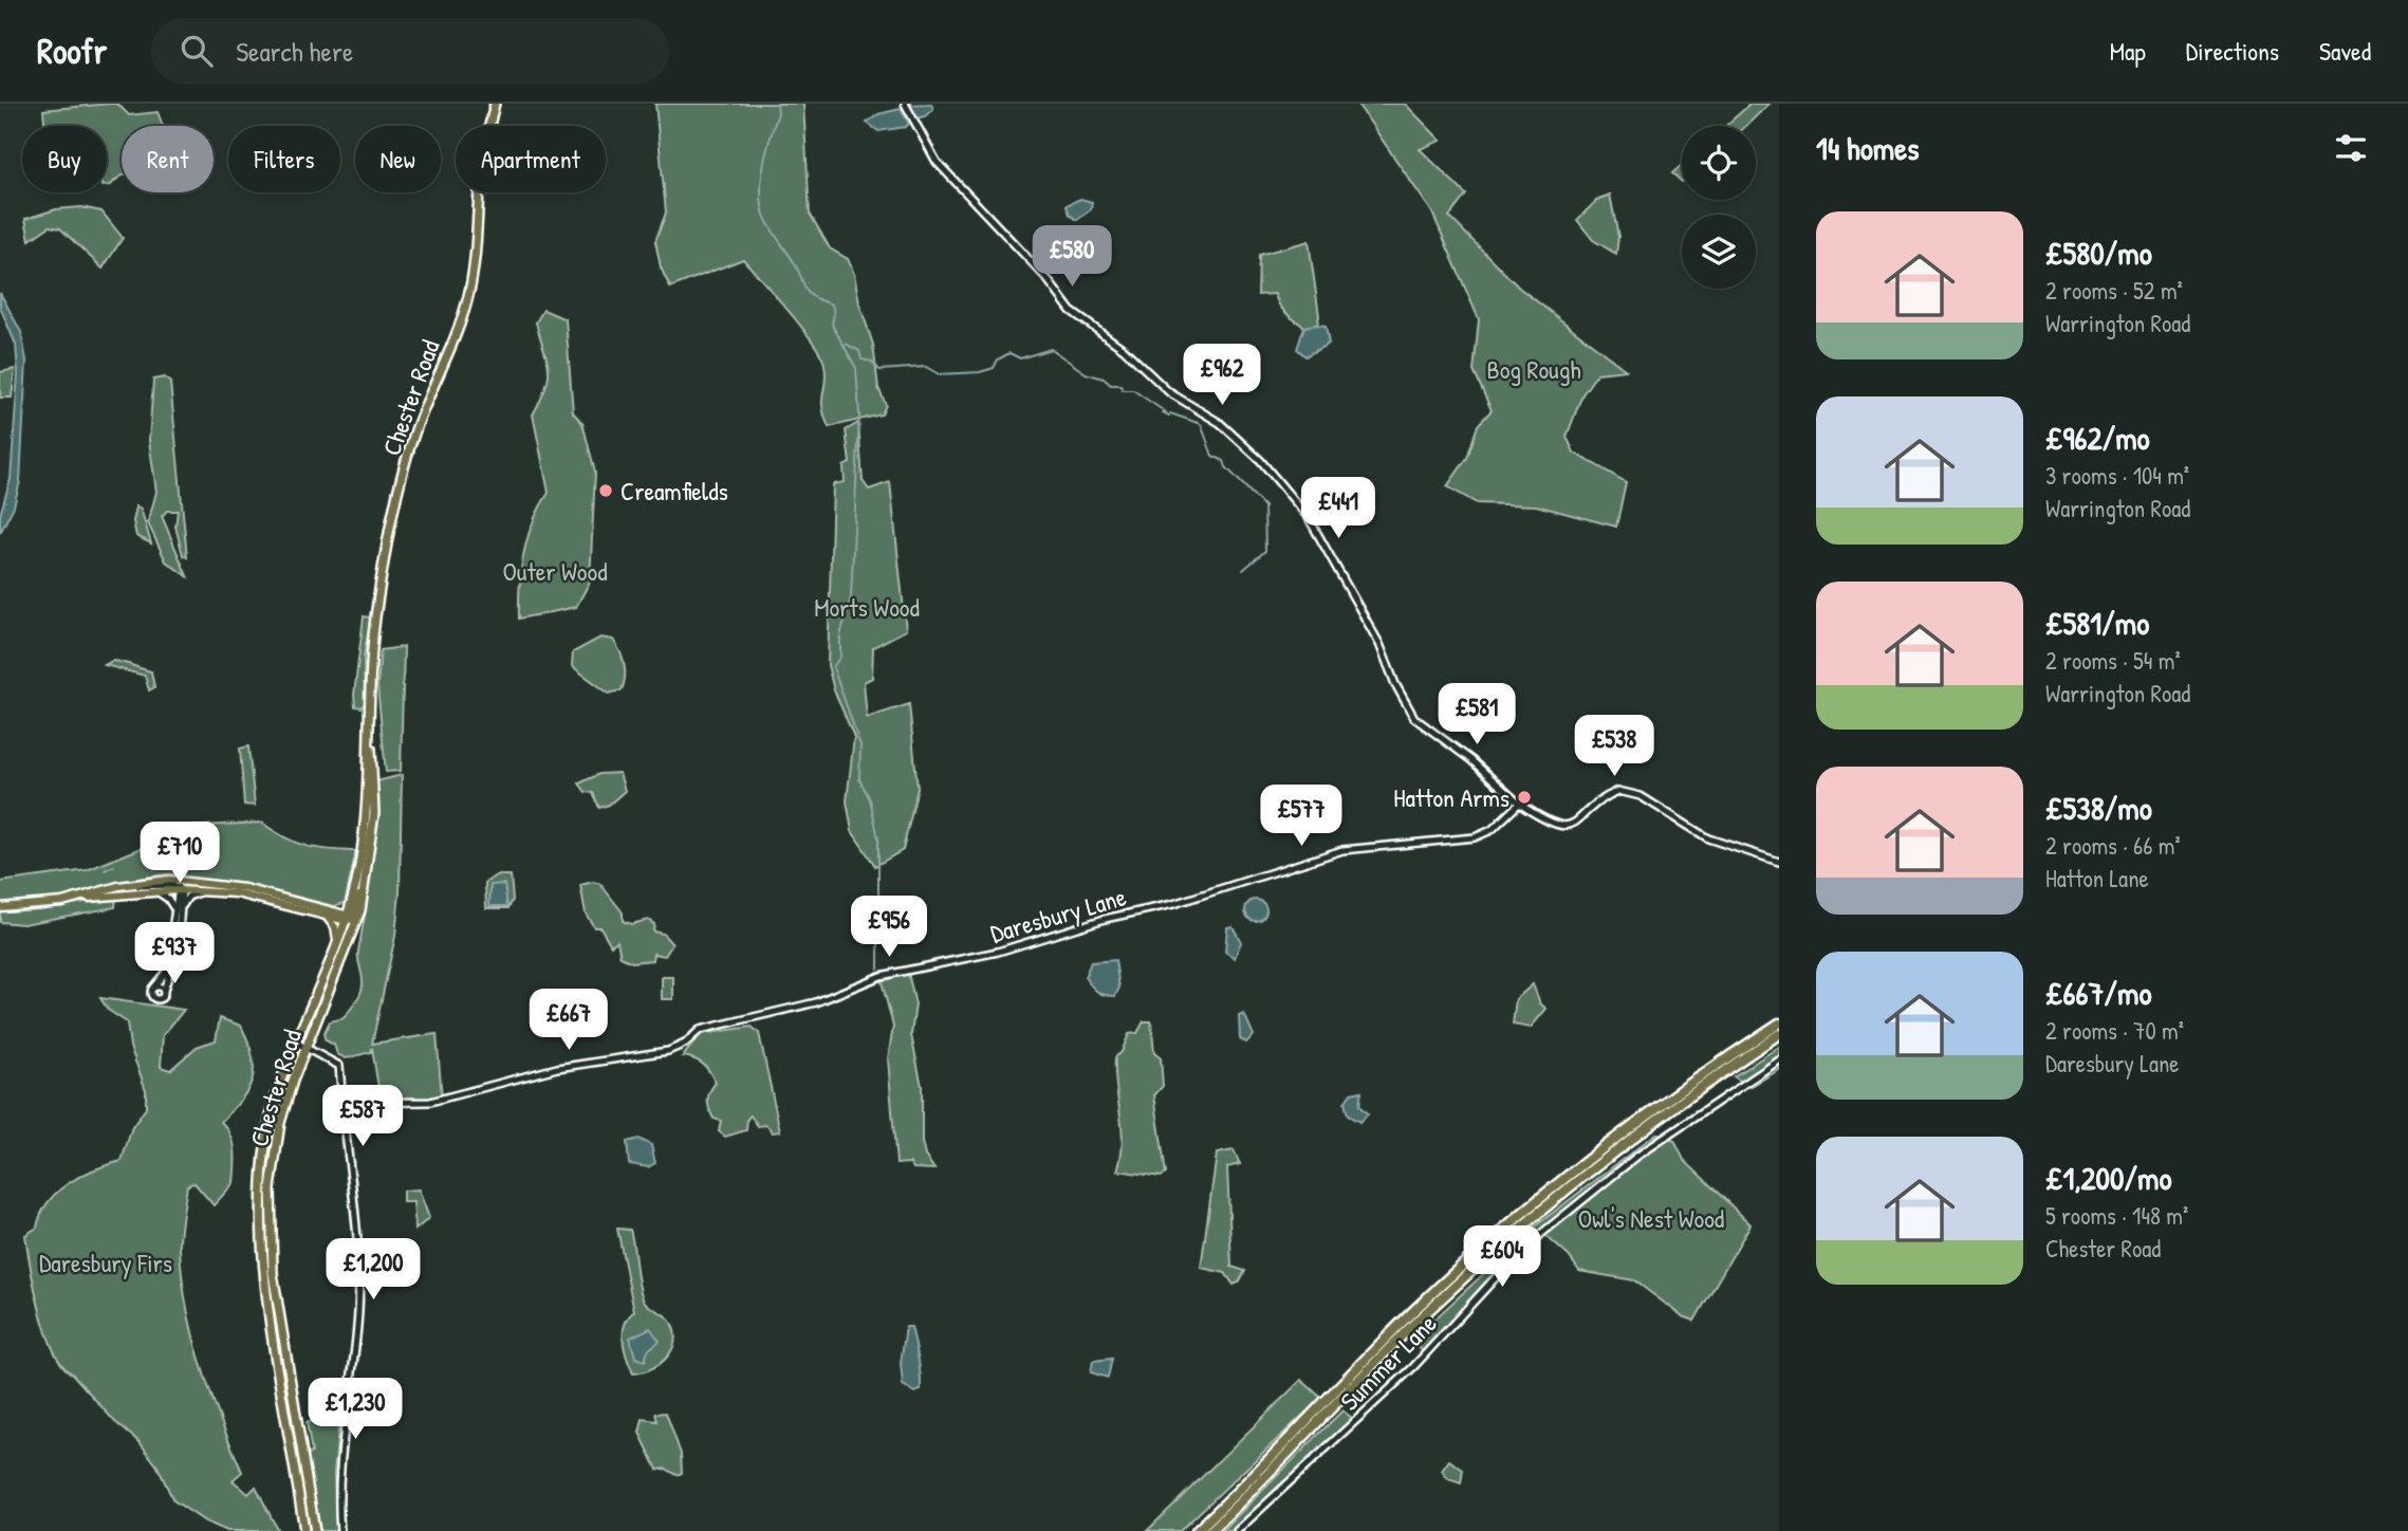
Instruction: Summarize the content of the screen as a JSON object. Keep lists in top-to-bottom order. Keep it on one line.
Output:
{"streets":{"highway":["Chester Road"],"street":["Daresbury Lane","Summer Lane"]},"parks":["Bog Rough","Outer Wood","Morts Wood","Owl's Nest Wood","Daresbury Firs"],"places":["Creamfields","Hatton Arms"],"page":{"header":"Roofr","search":"Search here","nav":["Map","Directions","Saved"],"heading":"14 homes","chip":["Buy","Rent","Filters","New","Apartment"],"list":[{"name":"£580/mo","note":"2 rooms · 52 m² · Warrington Road"},{"name":"£962/mo","note":"3 rooms · 104 m² · Warrington Road"},{"name":"£581/mo","note":"2 rooms · 54 m² · Warrington Road"},{"name":"£538/mo","note":"2 rooms · 66 m² · Hatton Lane"},{"name":"£667/mo","note":"2 rooms · 70 m² · Daresbury Lane"},{"name":"£1,200/mo","note":"5 rooms · 148 m² · Chester Road"}],"price":["£580","£962","£441","£581","£538","£577","£710","£956","£937","£667","£587","£604","£1,200","£1,230"]}}
